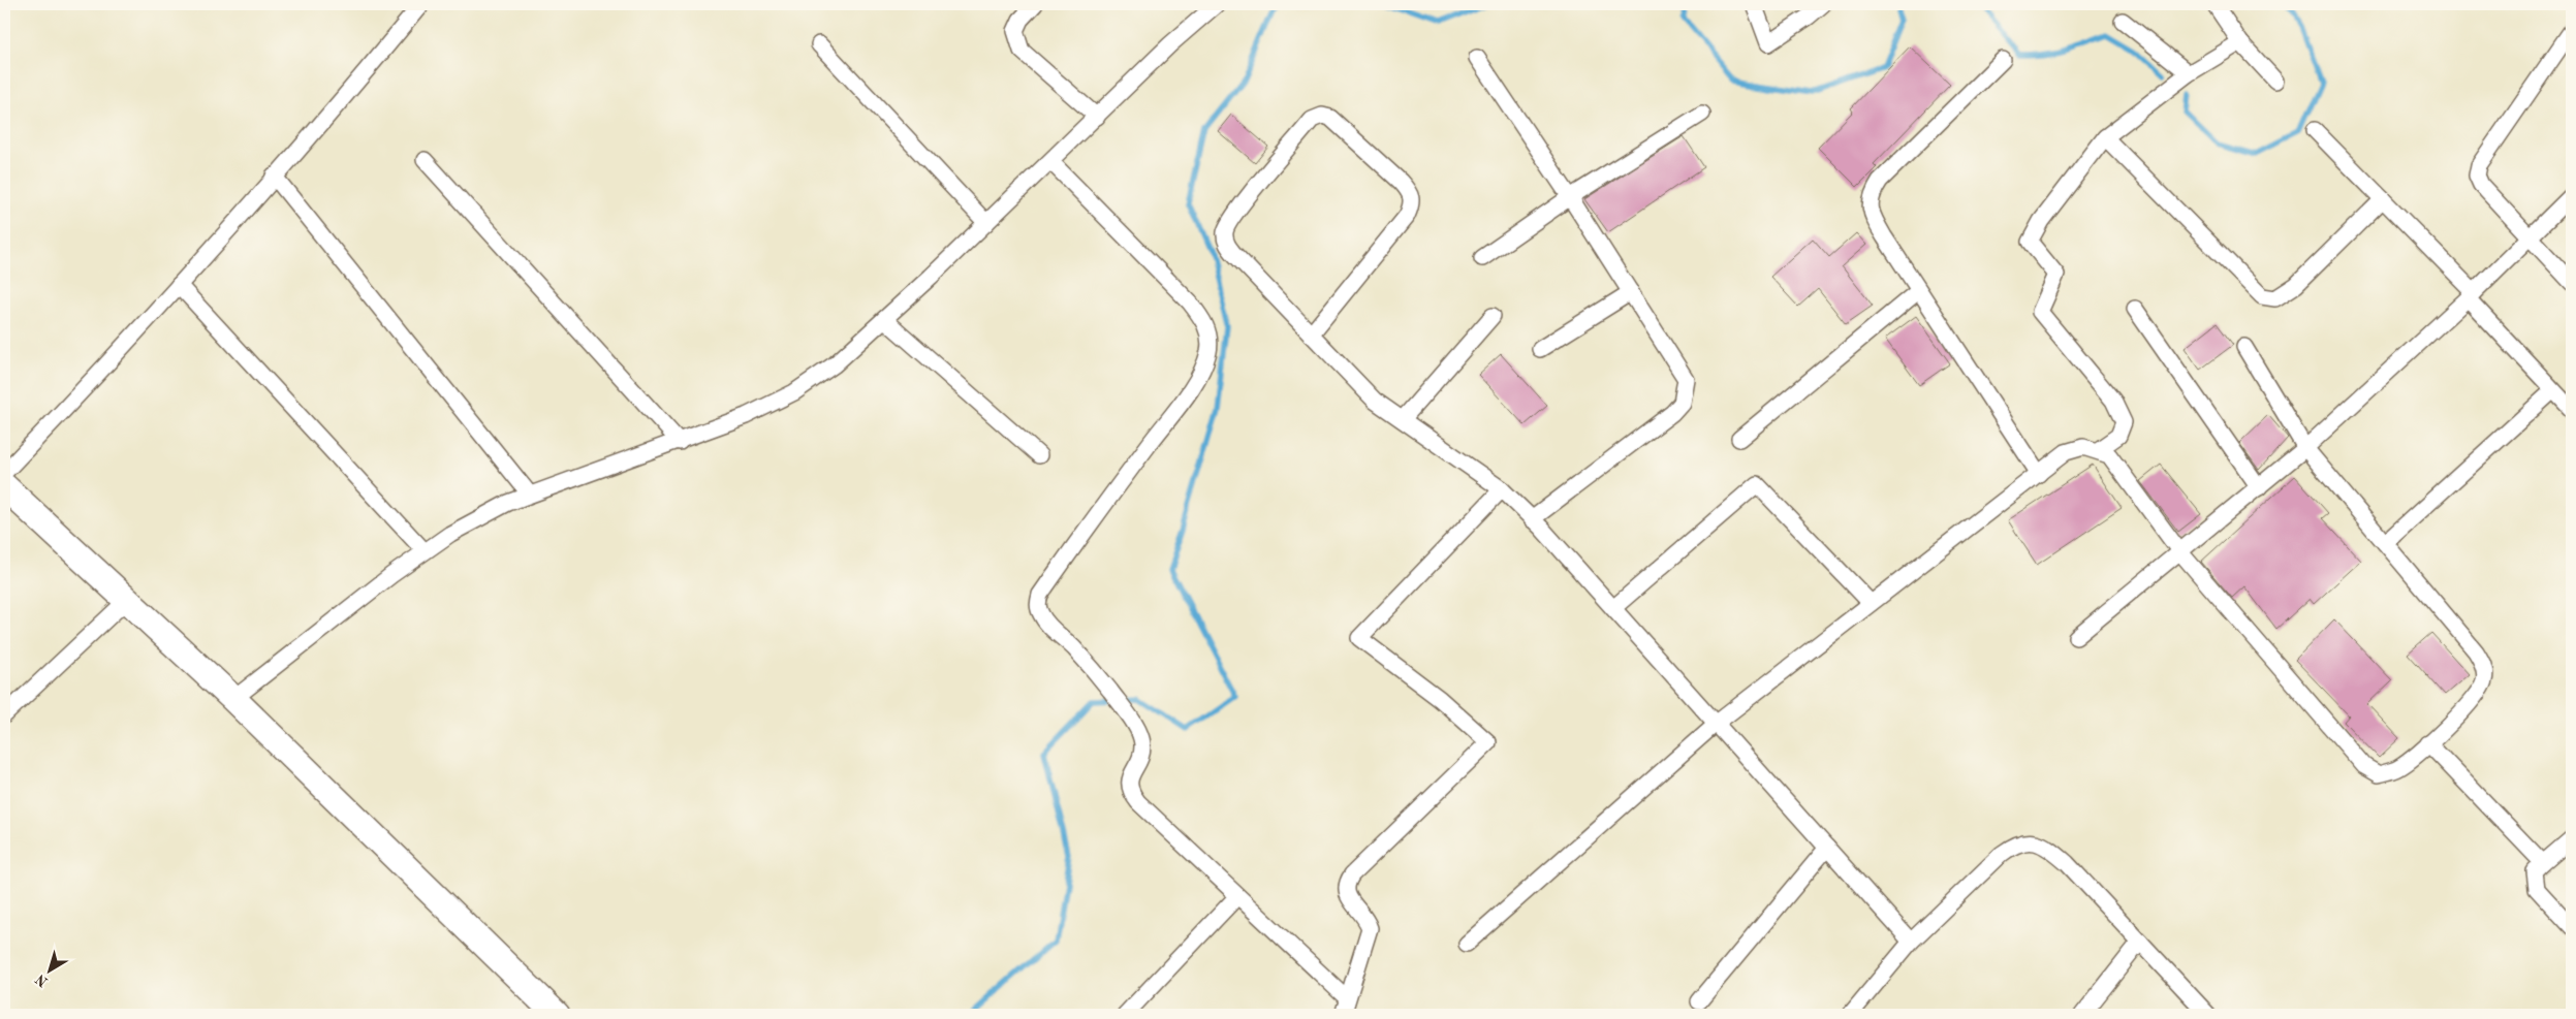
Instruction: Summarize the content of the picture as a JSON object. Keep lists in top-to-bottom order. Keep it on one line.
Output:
{"north":"bottom left"}
